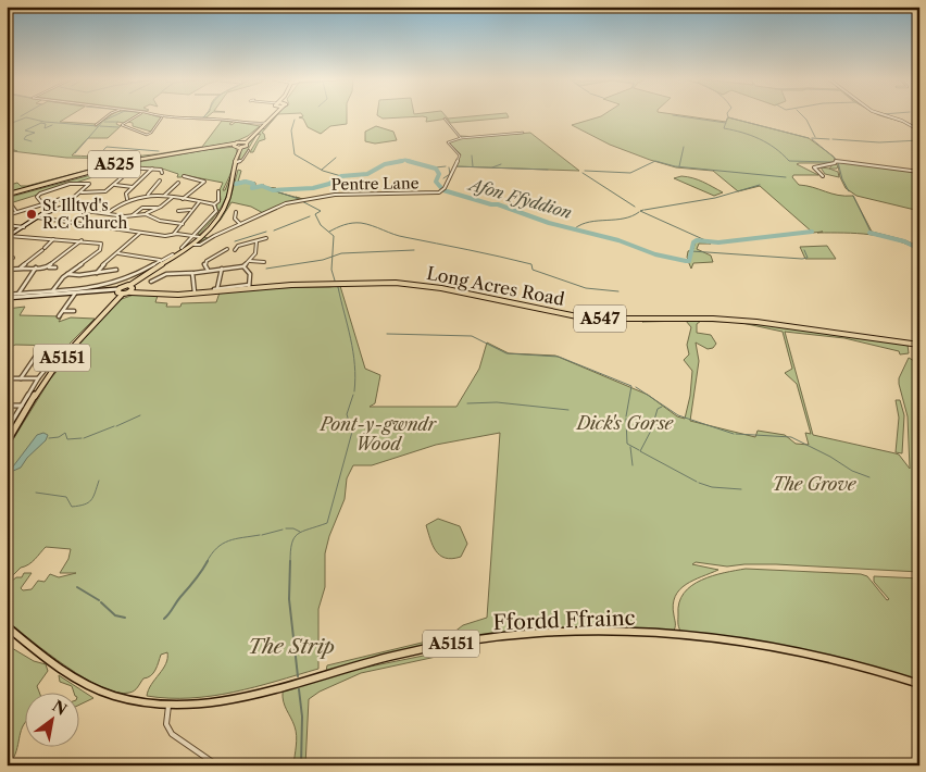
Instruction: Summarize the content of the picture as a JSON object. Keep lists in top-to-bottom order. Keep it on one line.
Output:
{"streets":{"main road":["A525","Long Acres Road","A547","A5151","Ffordd Ffrainc"],"street":["Pentre Lane"]},"water":["Afon Ffyddion"],"parks":["Dick's Gorse","Pont-y-gwndr Wood","The Grove","The Strip"],"places":["St Illtyd's R.C Church"],"north":"top right"}
